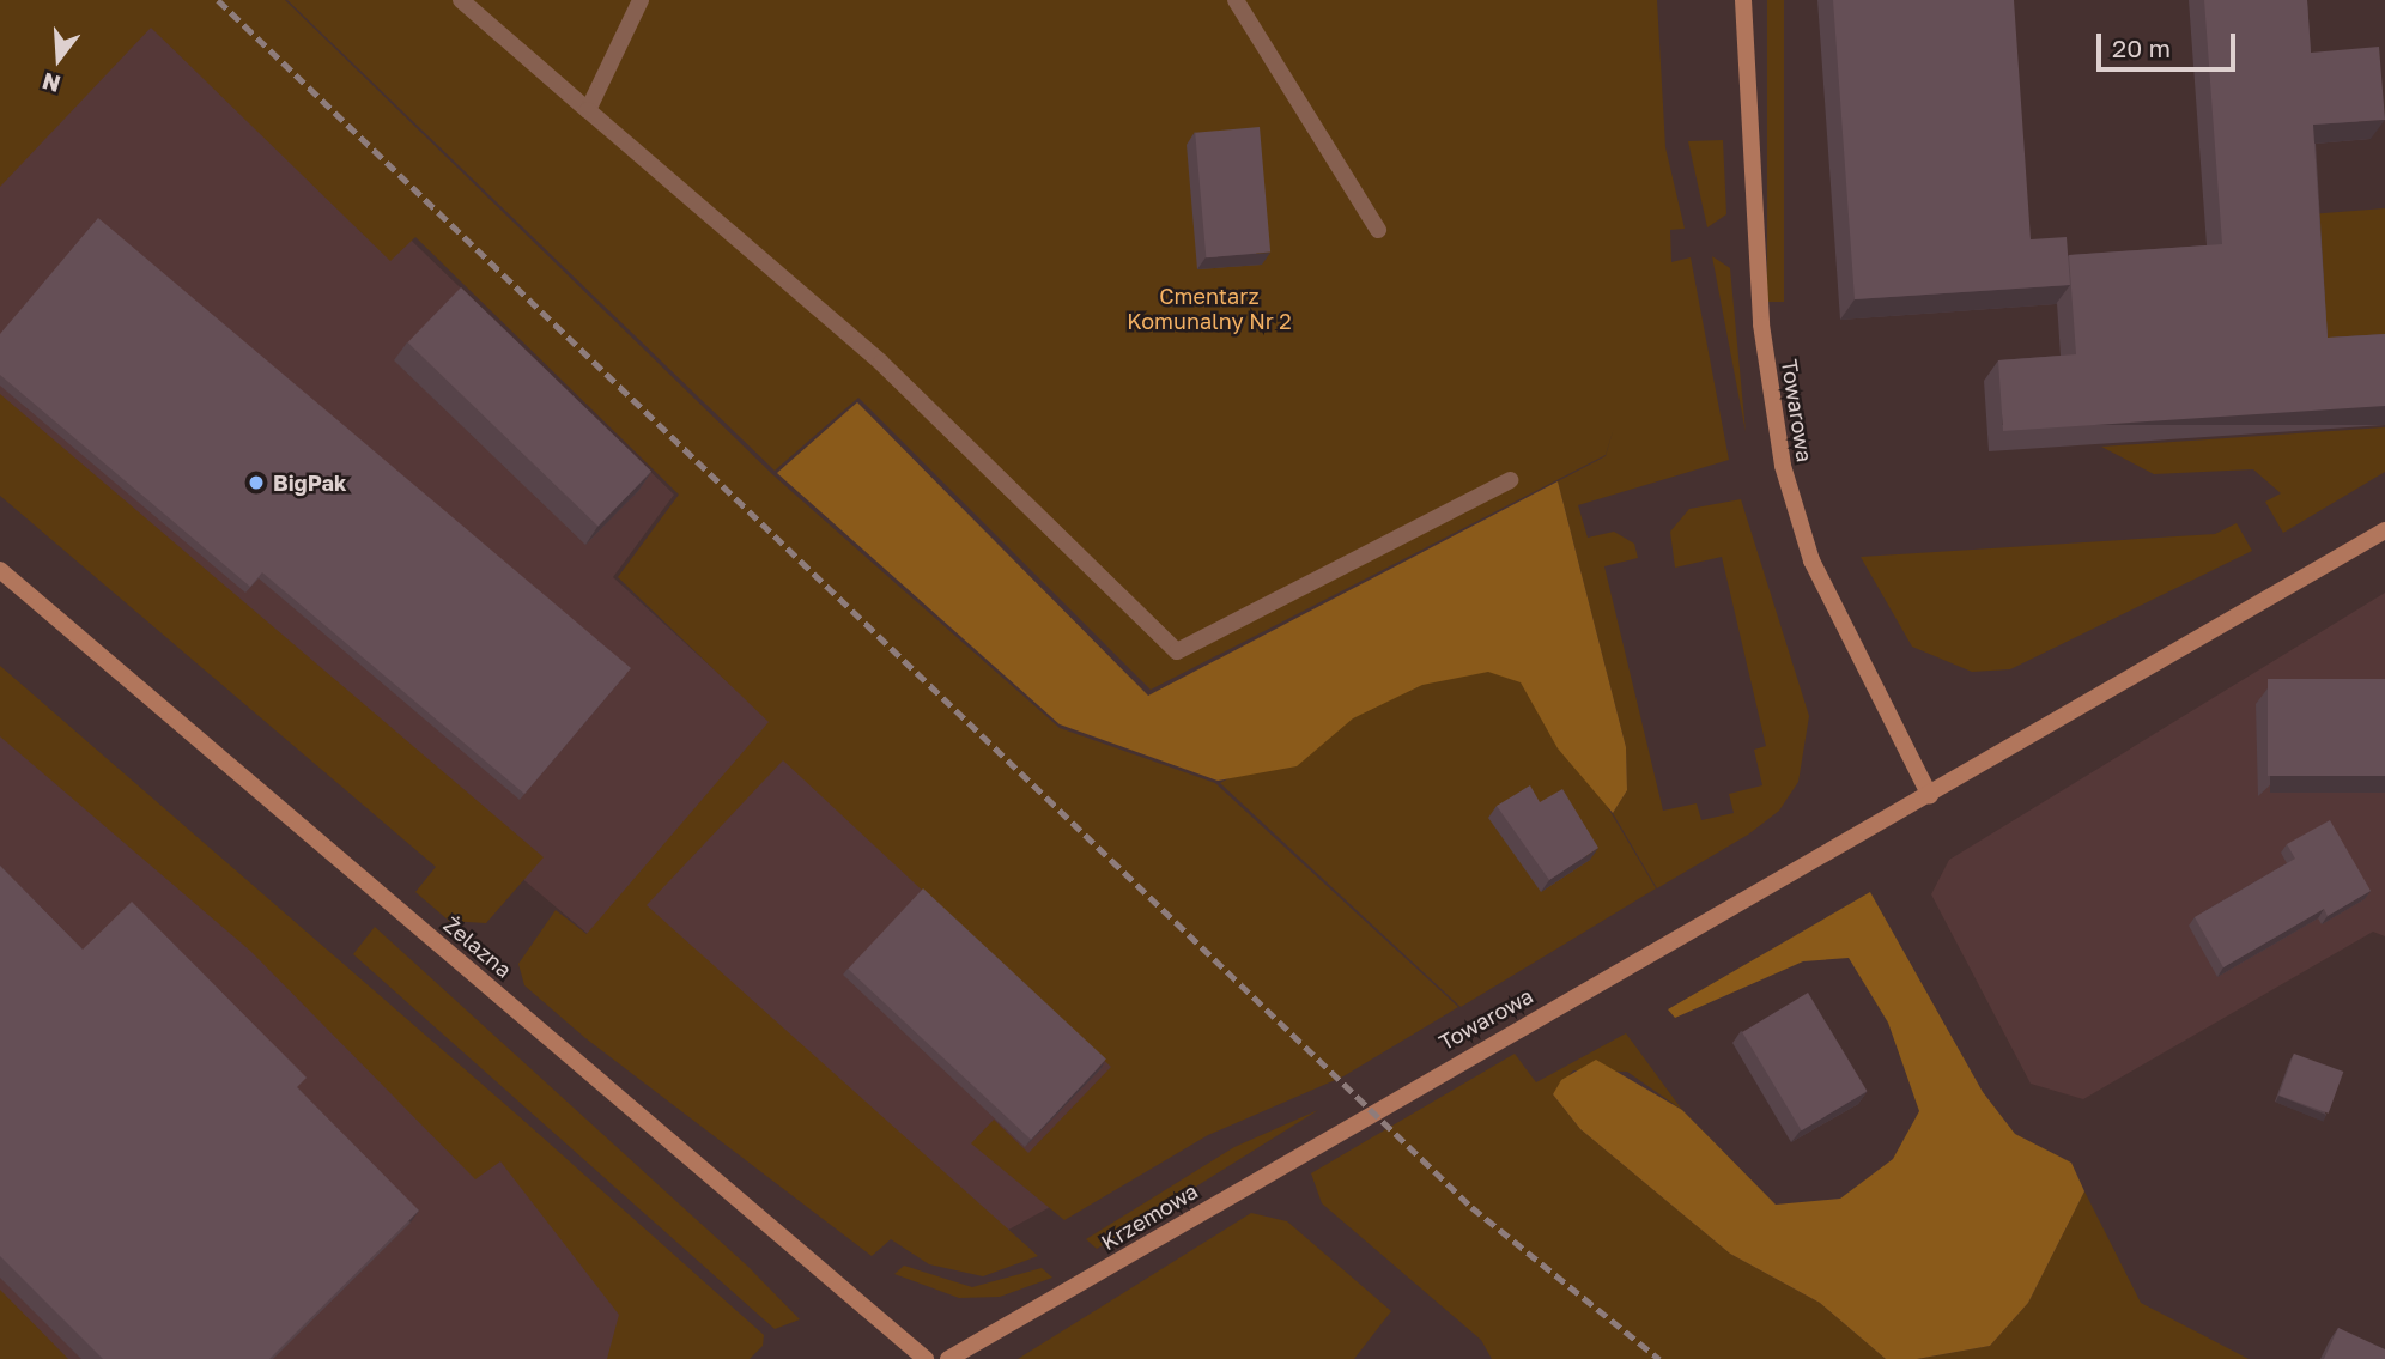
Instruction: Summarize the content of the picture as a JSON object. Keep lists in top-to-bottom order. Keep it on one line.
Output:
{"streets":{"street":["Towarowa","Żelazna","Krzemowa"]},"crossings":[["Towarowa","Krzemowa"]],"parks":["Cmentarz Komunalny Nr 2"],"places":["BigPak"],"scale_bar":"20 m","north":"bottom"}
